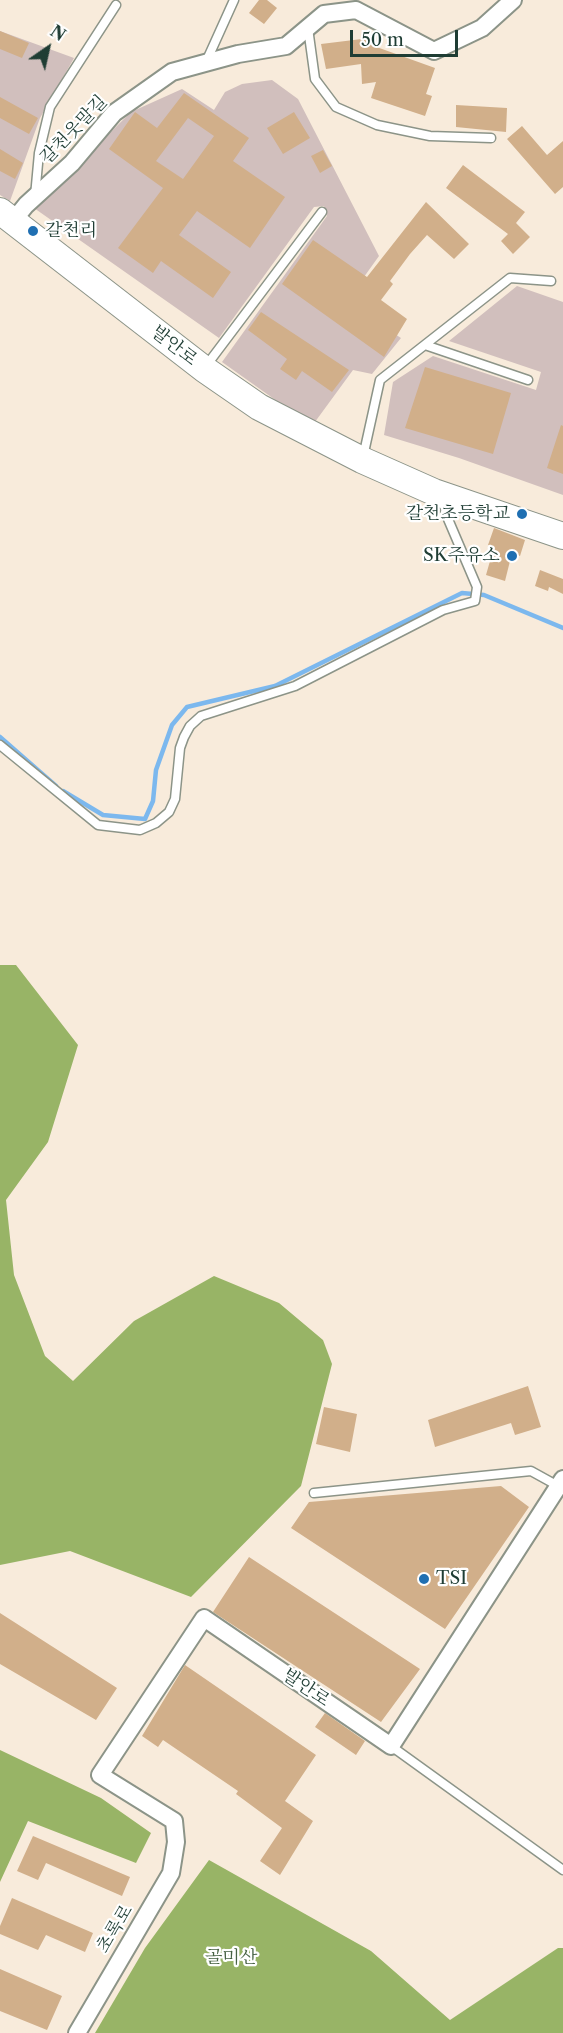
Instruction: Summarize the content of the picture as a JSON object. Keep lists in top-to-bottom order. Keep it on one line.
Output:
{"streets":{"main road":["발안로"],"street":["갈천웃말길","초록로"]},"crossings":[["갈천웃말길","발안로"],["발안로","초록로"]],"parks":["골미산"],"places":["갈천리","갈천초등학교","SK주유소","TSI"],"scale_bar":"50 m","north":"top right"}
